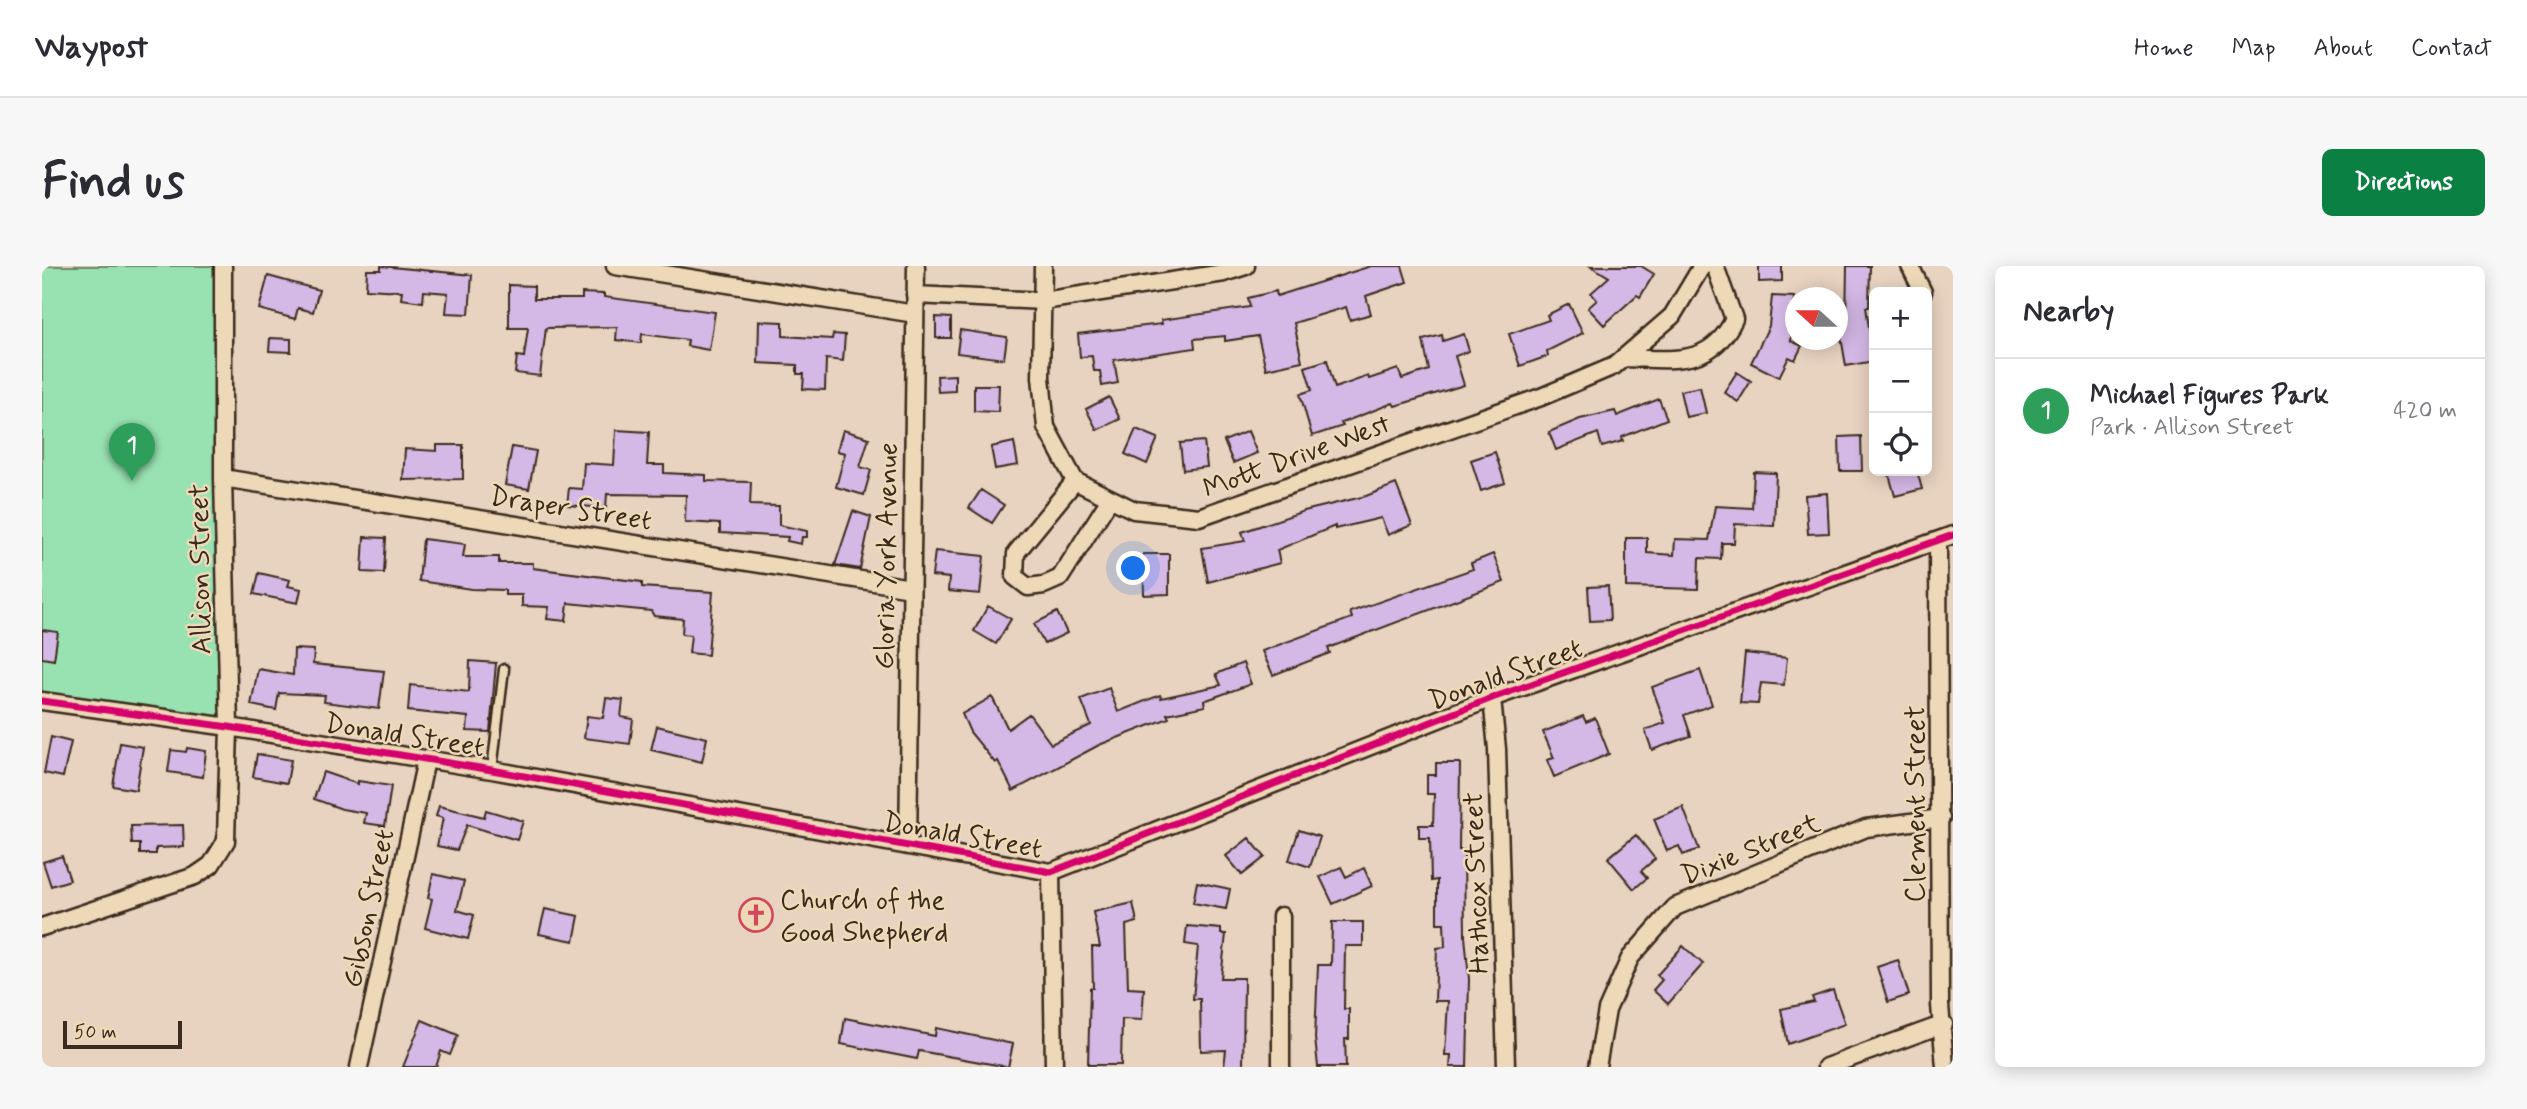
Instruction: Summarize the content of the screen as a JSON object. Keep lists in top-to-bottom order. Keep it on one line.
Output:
{"streets":{"street":["Mott Drive West","Draper Street","Gloria York Avenue","Allison Street","Donald Street","Clement Street","Dixie Street","Hathcox Street","Gibson Street"]},"crossings":[["Draper Street","Gloria York Avenue"],["Draper Street","Allison Street"],["Gloria York Avenue","Donald Street"],["Allison Street","Donald Street"],["Donald Street","Clement Street"],["Donald Street","Hathcox Street"],["Donald Street","Gibson Street"],["Clement Street","Dixie Street"]],"places":{"church":["Church of the Good Shepherd"]},"scale_bar":"50 m","north":"left","page":{"header":"Waypost","nav":["Home","Map","About","Contact"],"buttons":"Directions","title":"Find us","heading":"Nearby","map_buttons":["+","−"],"list":[{"mark":"1","name":"Michael Figures Park","note":"Park · Allison Street","value":"420 m"}],"pins":"1","scale":"50 m"}}
